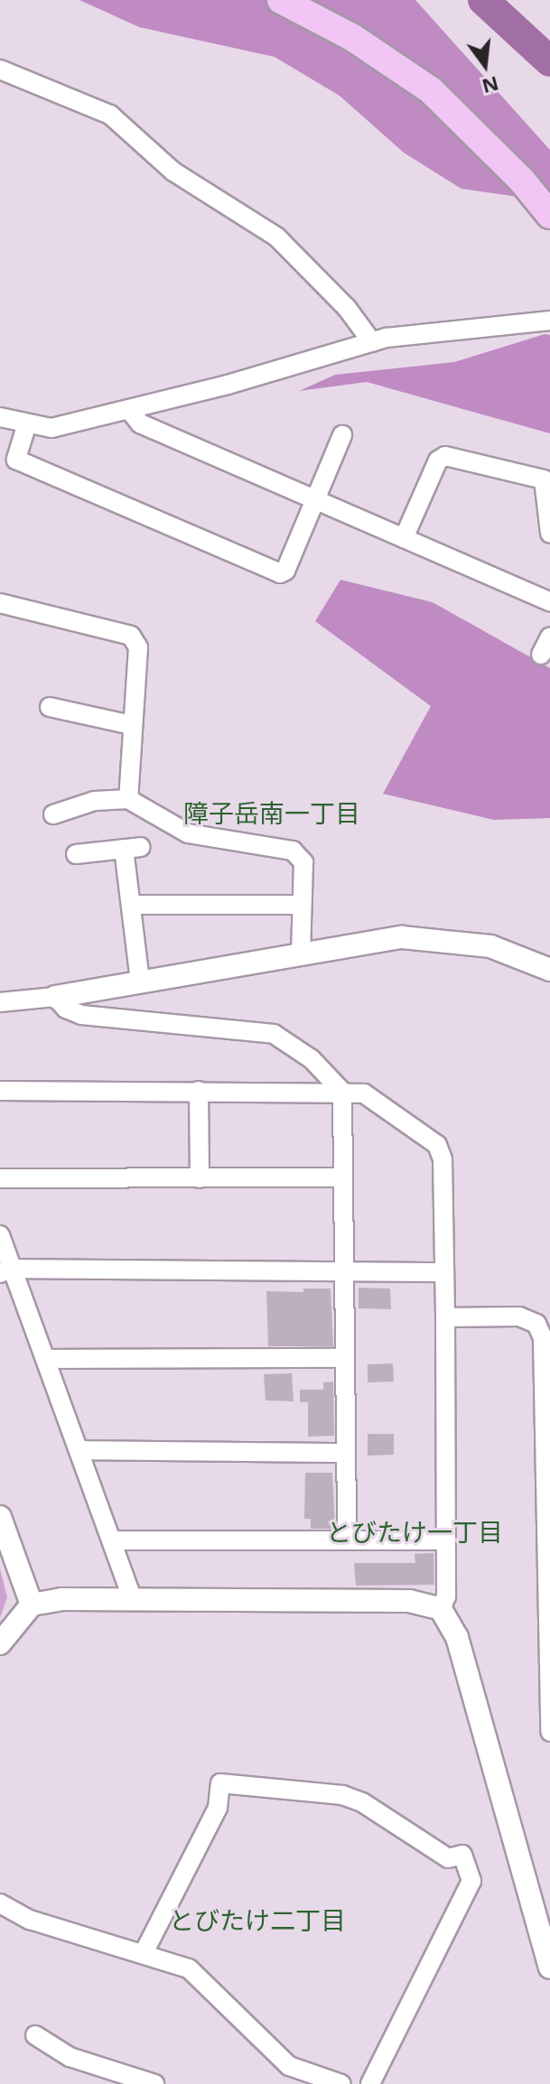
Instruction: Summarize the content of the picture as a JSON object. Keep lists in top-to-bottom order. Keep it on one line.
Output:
{"districts":["障子岳南一丁目","とびたけ一丁目","とびたけ二丁目"],"north":"bottom"}
